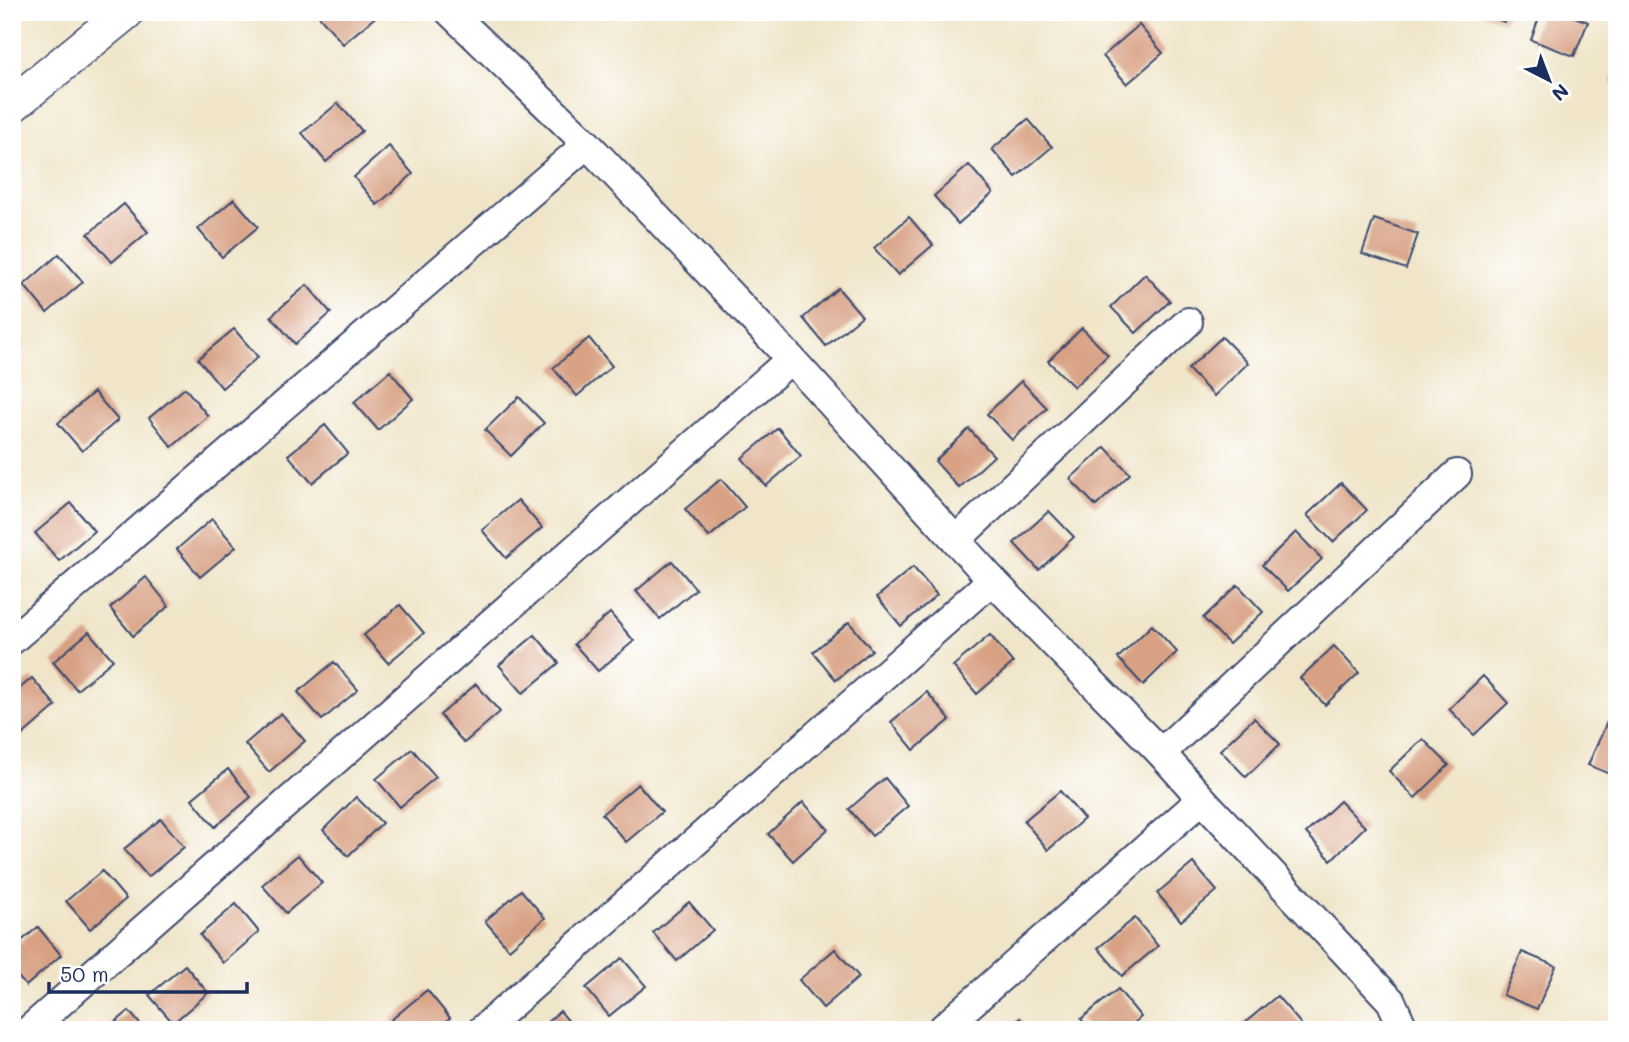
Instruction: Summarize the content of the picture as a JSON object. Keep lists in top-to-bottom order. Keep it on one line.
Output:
{"scale_bar":"50 m","north":"bottom right"}
